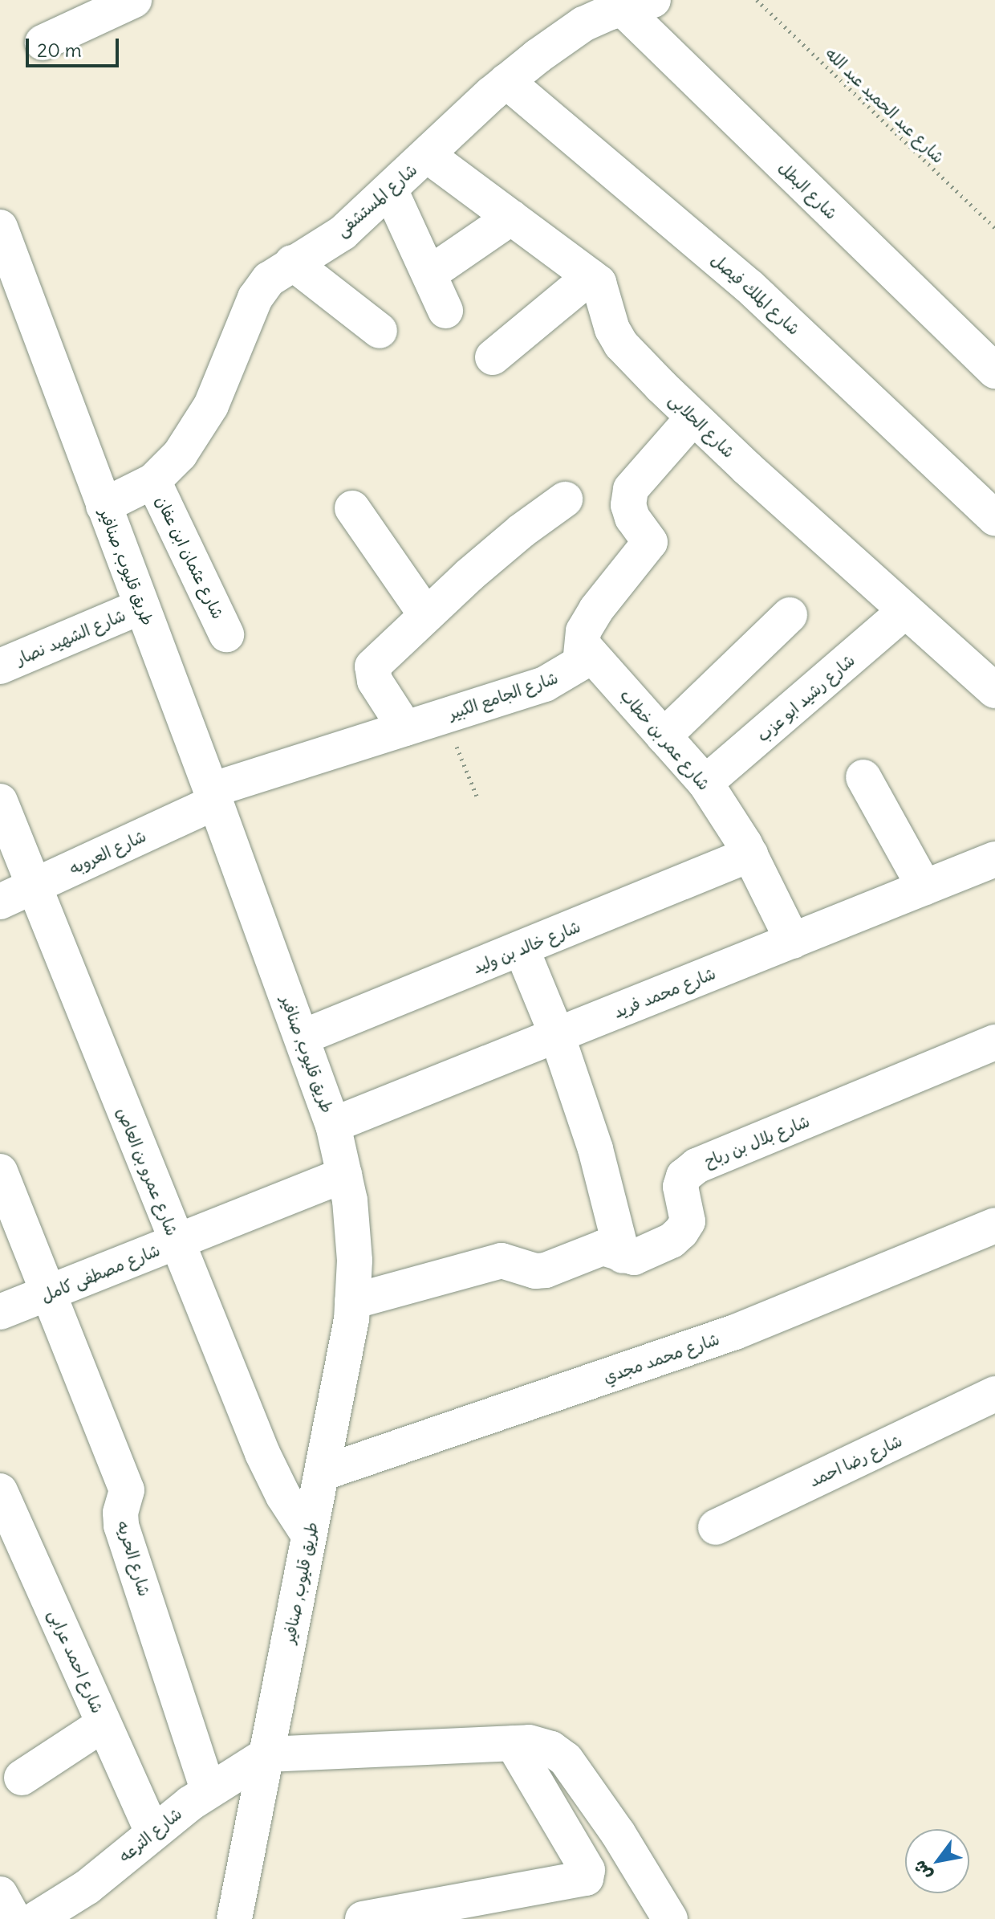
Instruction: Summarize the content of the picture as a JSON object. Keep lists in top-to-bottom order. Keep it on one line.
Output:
{"streets":{"street":["شارع البطل","شارع المستشفى","شارع الملك فيصل","شارع الحلابى","شارع عثمان ابن عفان","طريق قليوب, صنافير","شارع الشهيد نصار","شارع الجامع الكبير","شارع رشيد ابو عزب","شارع عمر بن خطاب","شارع العروبه","شارع خالد بن وليد","شارع محمد فريد","شارع بلال بن رباح","شارع عمرو بن العاص","شارع مصطفى كامل","شارع محمد مجدي","شارع رضا احمد","شارع الحريه","شارع احمد عرابى","شارع الترعه"],"path":["شارع عبد الحميد عبد الله"]},"crossings":[["شارع البطل","شارع المستشفى"],["شارع المستشفى","شارع الملك فيصل"],["شارع المستشفى","شارع الحلابى"],["شارع المستشفى","شارع عثمان ابن عفان"],["شارع المستشفى","طريق قليوب, صنافير"],["شارع الحلابى","شارع الجامع الكبير"],["شارع الحلابى","شارع رشيد ابو عزب"],["طريق قليوب, صنافير","شارع الشهيد نصار"],["طريق قليوب, صنافير","شارع الجامع الكبير"],["طريق قليوب, صنافير","شارع العروبه"],["طريق قليوب, صنافير","شارع خالد بن وليد"],["طريق قليوب, صنافير","شارع محمد فريد"],["طريق قليوب, صنافير","شارع بلال بن رباح"],["طريق قليوب, صنافير","شارع عمرو بن العاص"],["طريق قليوب, صنافير","شارع مصطفى كامل"],["طريق قليوب, صنافير","شارع محمد مجدي"],["طريق قليوب, صنافير","شارع الترعه"],["شارع الجامع الكبير","شارع عمر بن خطاب"],["شارع الجامع الكبير","شارع العروبه"],["شارع رشيد ابو عزب","شارع عمر بن خطاب"],["شارع عمر بن خطاب","شارع خالد بن وليد"],["شارع عمر بن خطاب","شارع محمد فريد"],["شارع العروبه","شارع عمرو بن العاص"],["شارع عمرو بن العاص","شارع مصطفى كامل"],["شارع مصطفى كامل","شارع الحريه"],["شارع الحريه","شارع الترعه"],["شارع احمد عرابى","شارع الترعه"]],"scale_bar":"20 m","north":"bottom left"}
